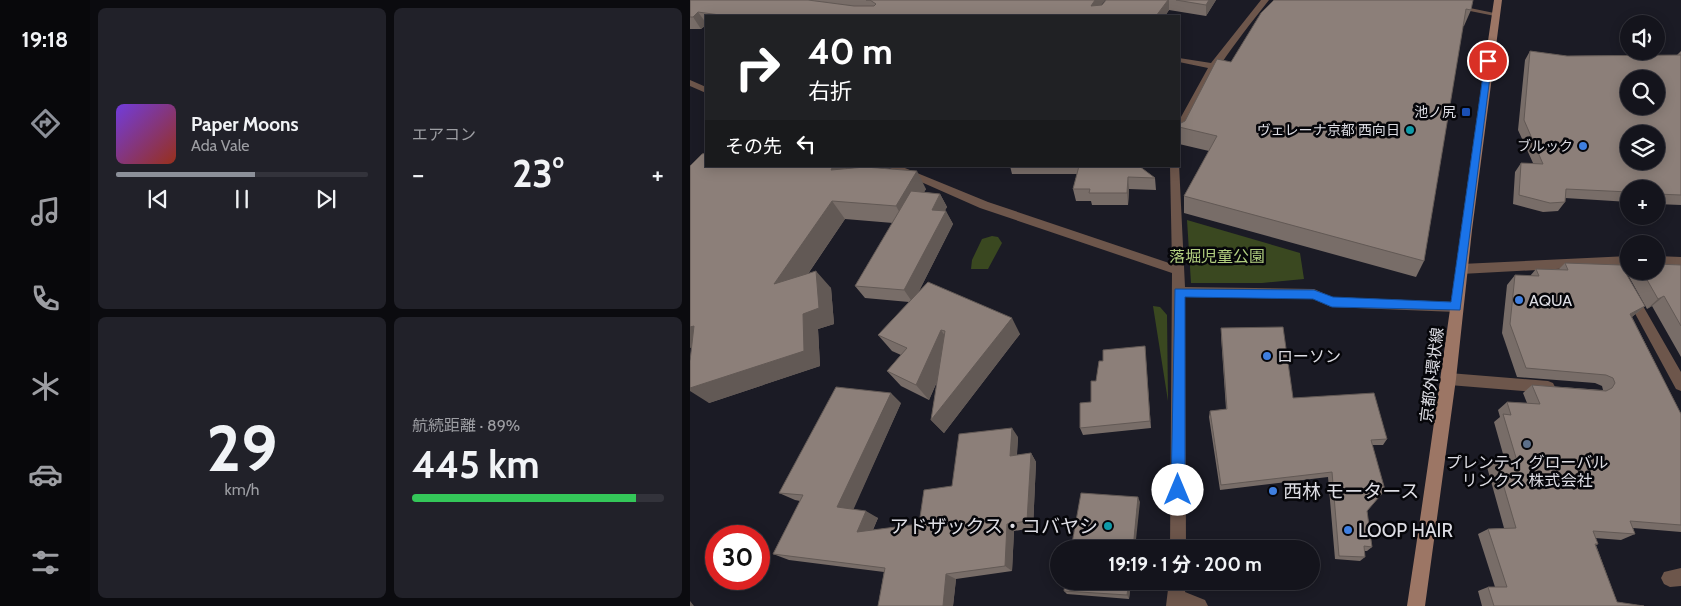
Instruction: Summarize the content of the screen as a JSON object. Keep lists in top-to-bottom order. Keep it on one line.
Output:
{"streets":{"main road":["京都外環状線"]},"parks":["落堀児童公園"],"places":{"transit":["池ノ尻"],"other":["ヴェレーナ京都 西向日","ブルック","AQUA","ローソン","プレンティ グローバル リンクス 株式会社","西林 モータース","アドザックス・コバヤシ","LOOP HAIR"]},"page":{"tabs":"19:18","tile":["エアコン",["29","km/h"],["航続距離 · 89%","445 km"]],"map_buttons":["+","−"],"turn":["40 m","右折"],"song":["Paper Moons","Ada Vale"],"then":"その先","heat":["−","23°","+"],"limit":"30","trip":"19:19 · 1 分 · 200 m"}}
